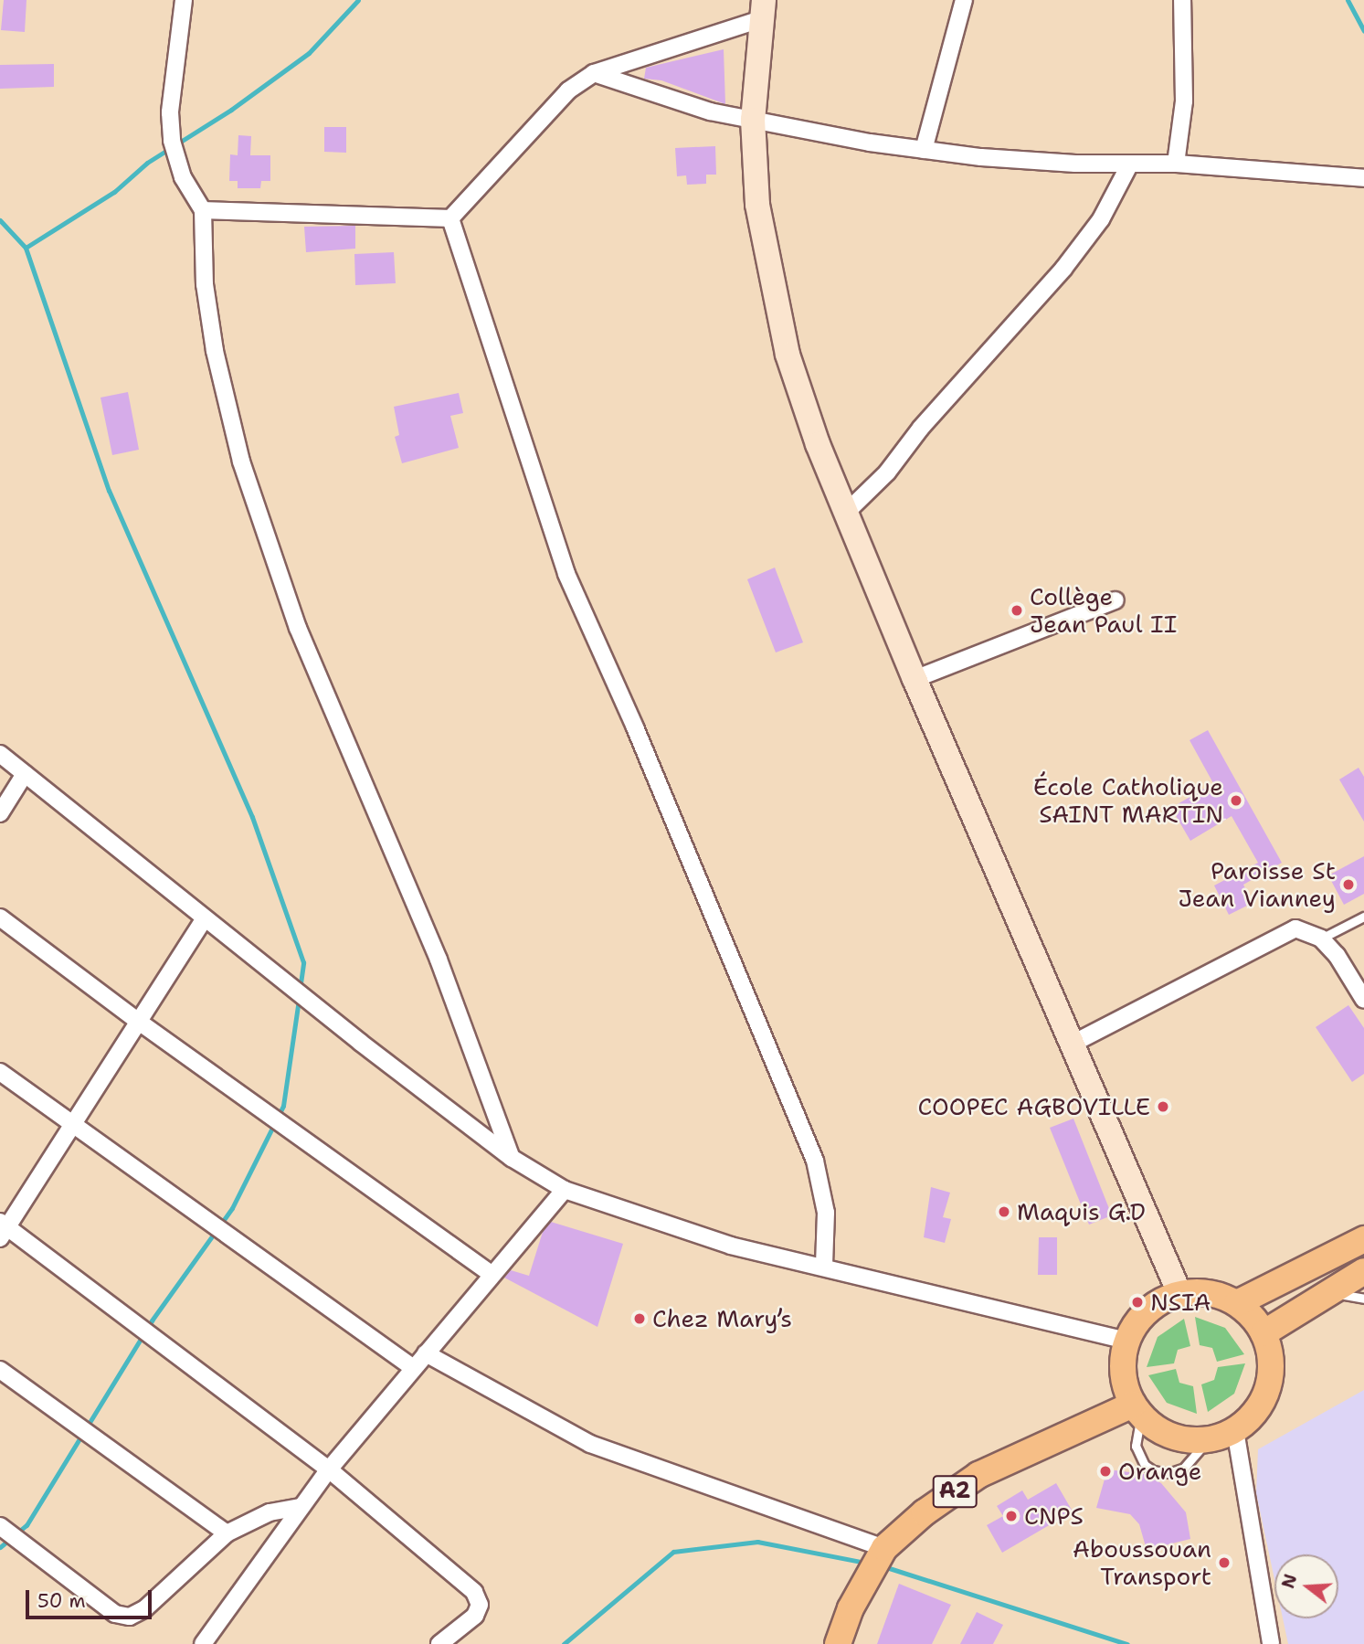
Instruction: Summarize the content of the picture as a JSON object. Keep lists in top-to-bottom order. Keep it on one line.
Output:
{"streets":{"main road":["A2"]},"places":["Collège Jean Paul II","École Catholique SAINT MARTIN","Paroisse St Jean Vianney","COOPEC AGBOVILLE","Maquis G.D","NSIA","Chez Mary’s","Orange","CNPS","Aboussouan Transport"],"scale_bar":"50 m","north":"left"}
